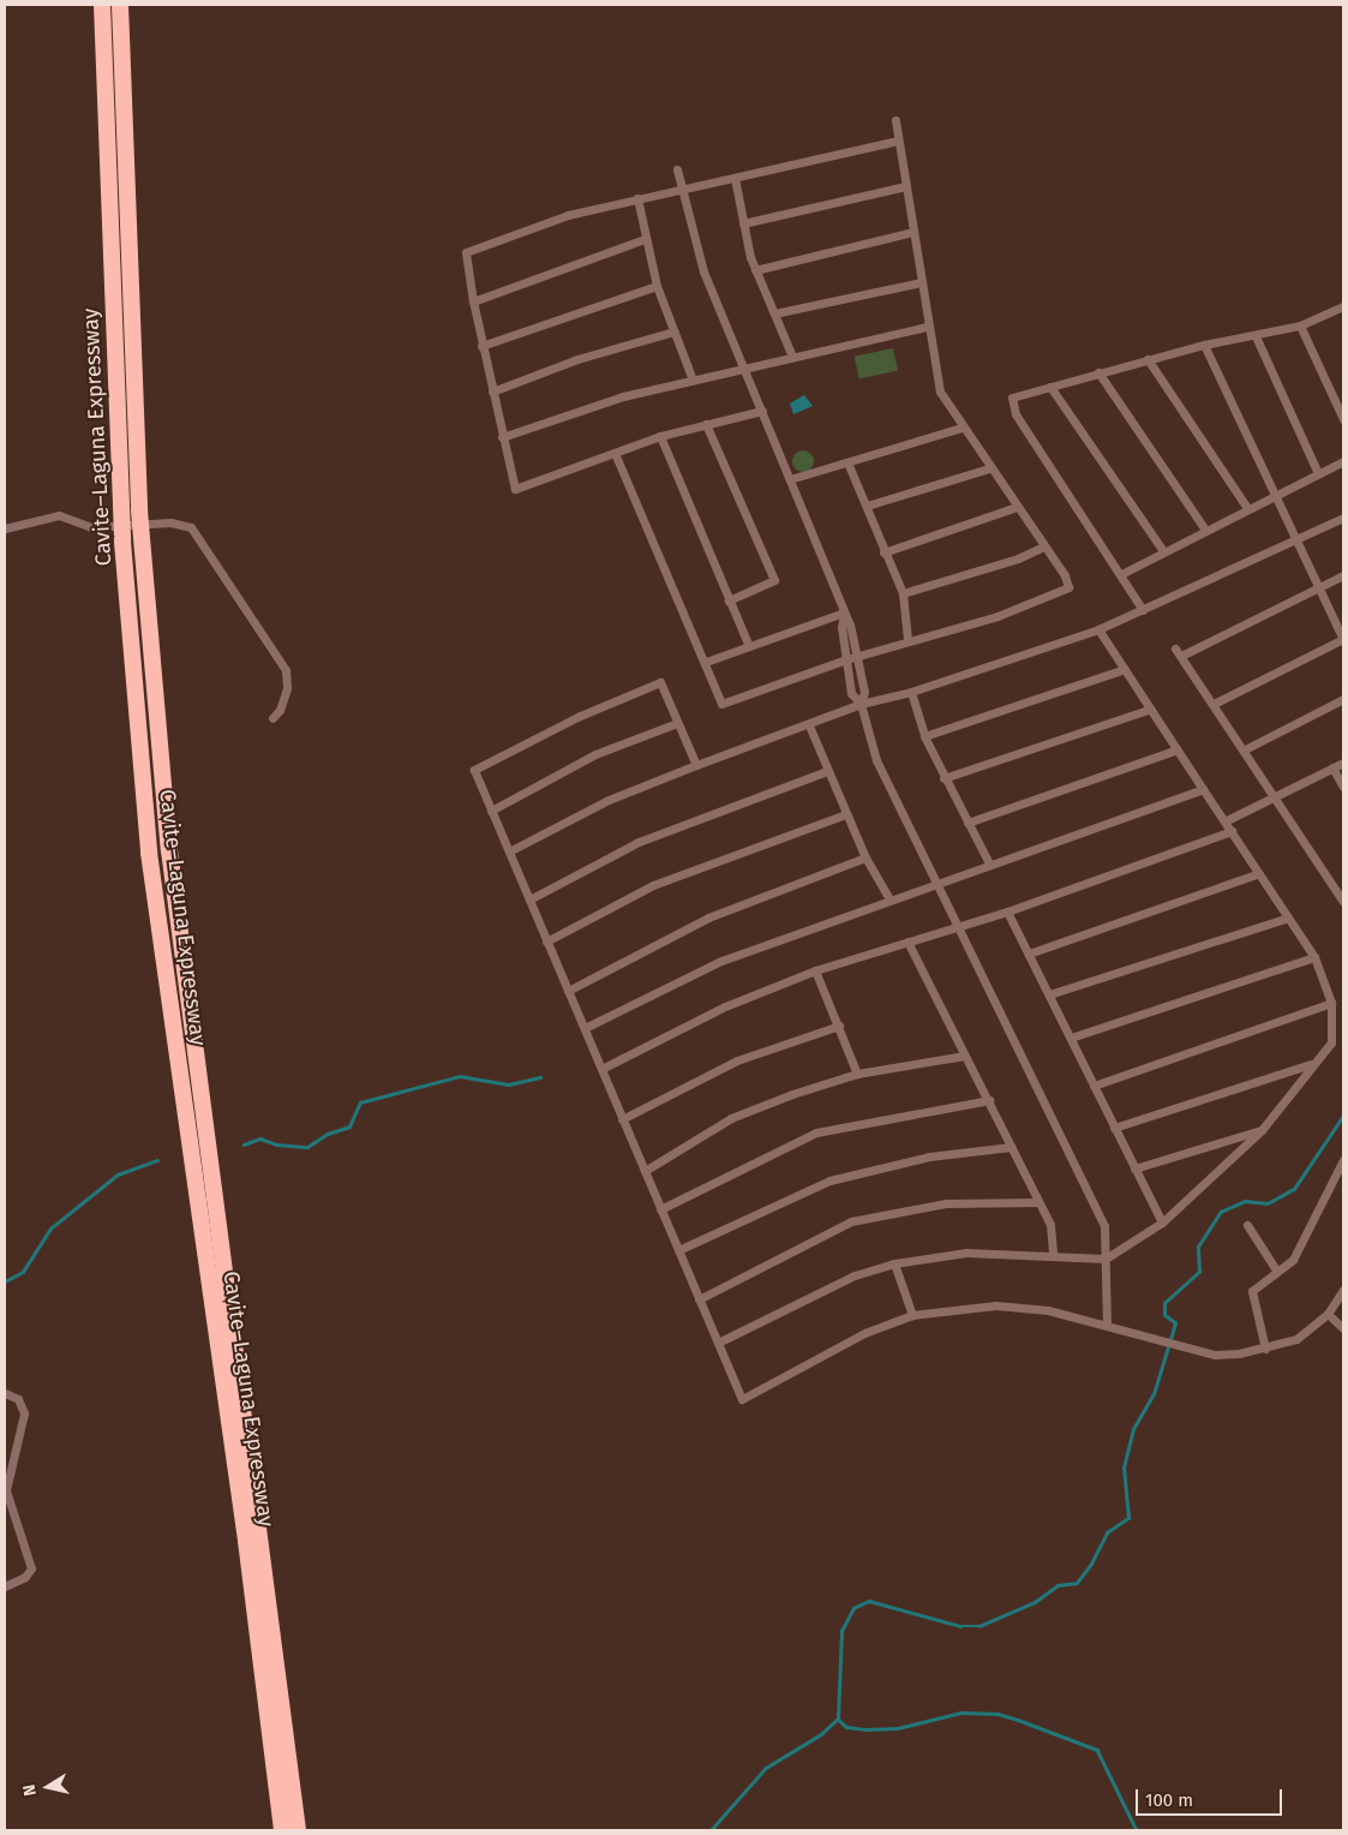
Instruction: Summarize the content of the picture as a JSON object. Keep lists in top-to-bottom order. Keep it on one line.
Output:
{"streets":{"highway":["Cavite–Laguna Expressway"]},"scale_bar":"100 m","north":"left"}
